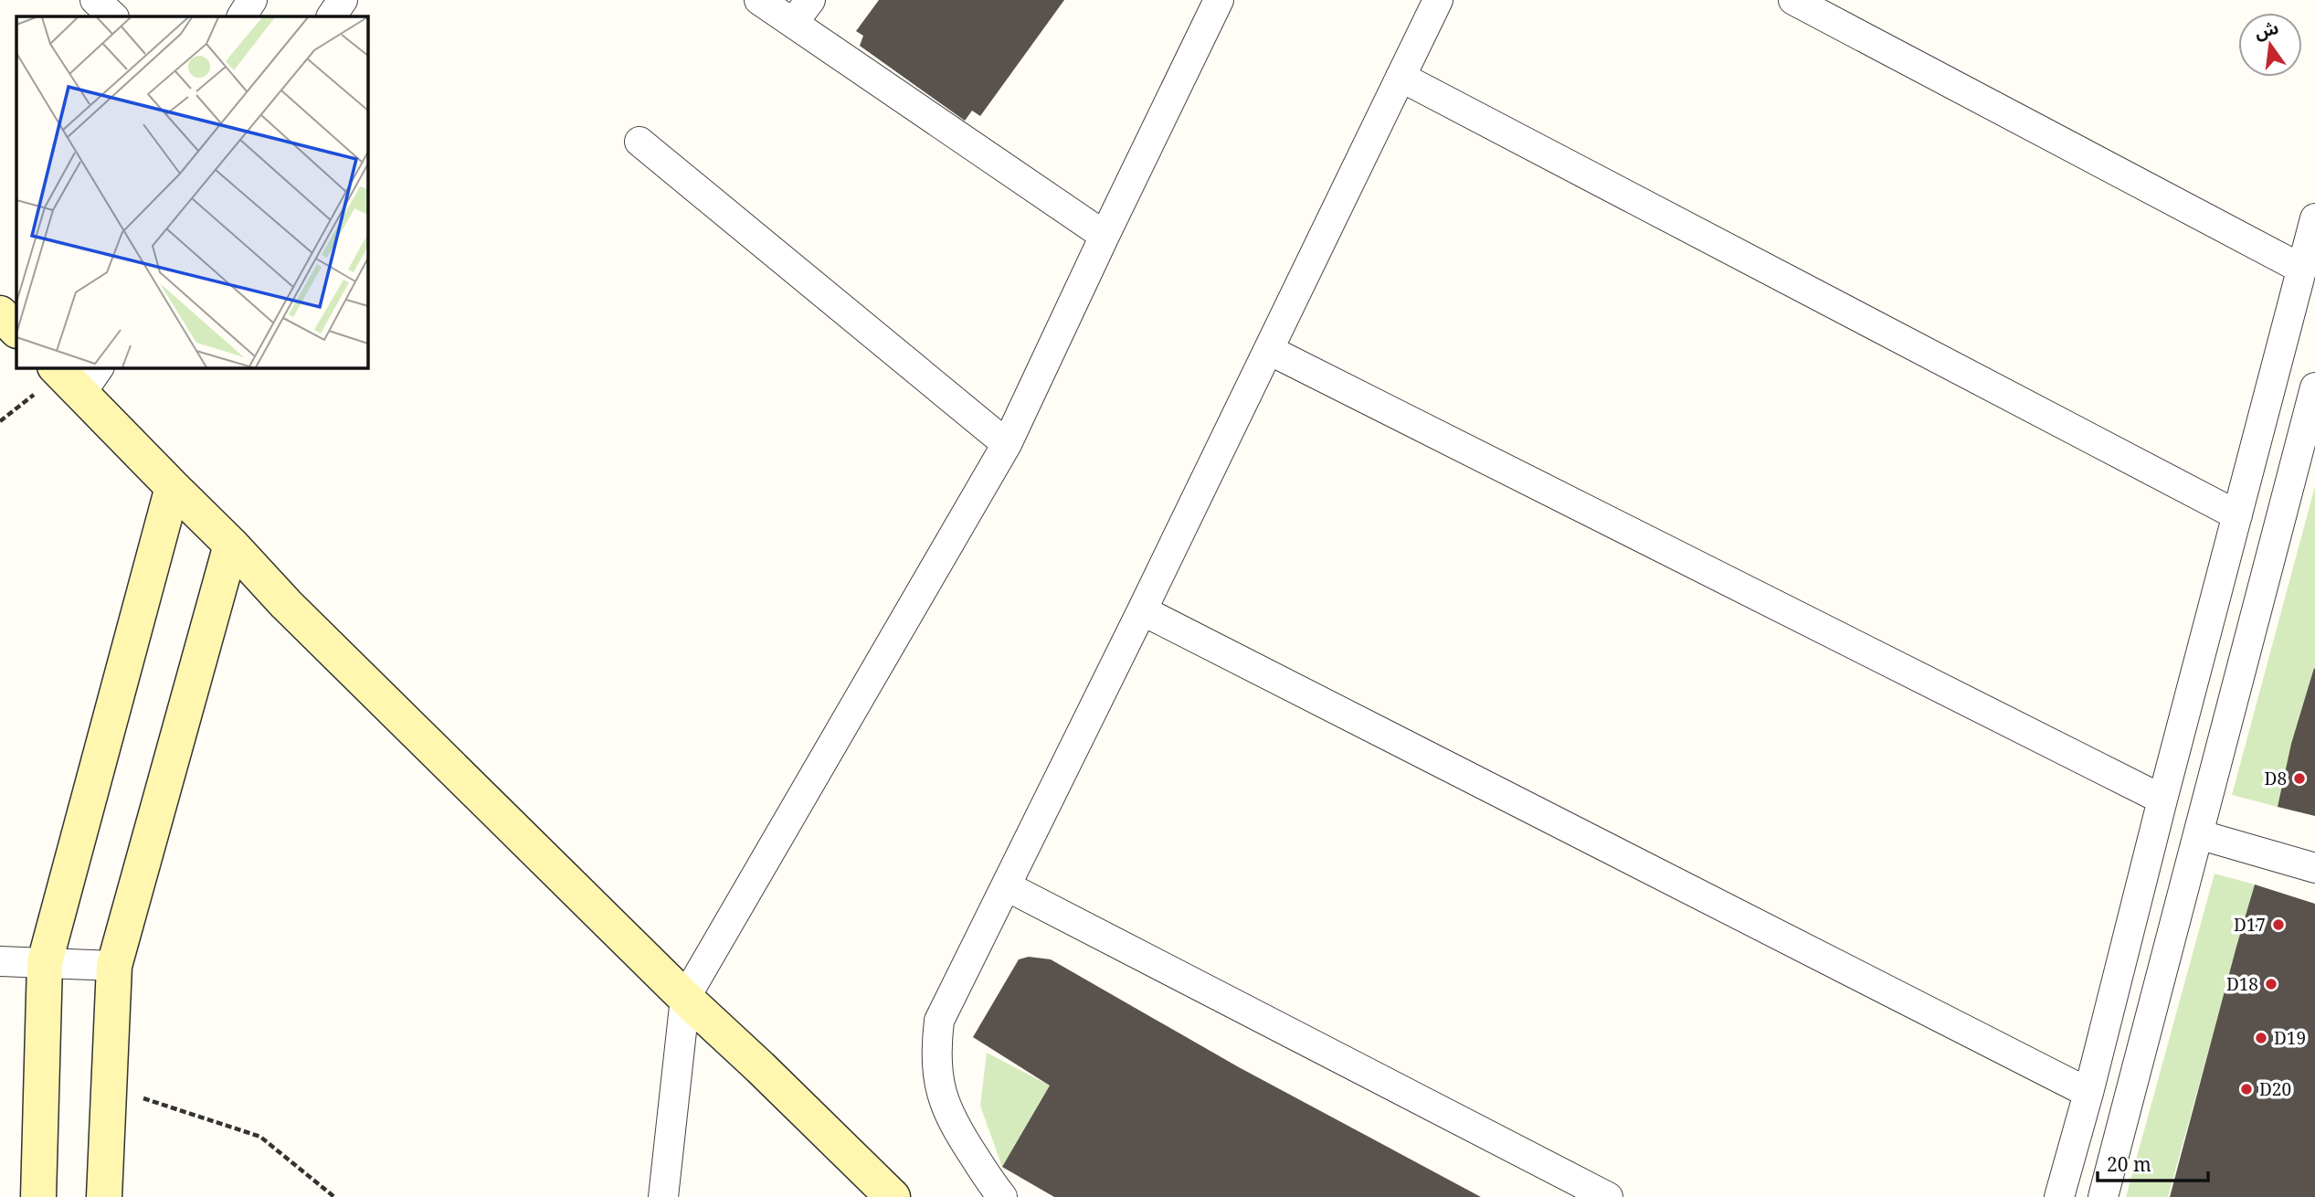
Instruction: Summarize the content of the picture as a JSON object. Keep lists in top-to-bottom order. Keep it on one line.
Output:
{"places":["D8","D17","D18","D19","D20"],"scale_bar":"20 m","north":"top"}
